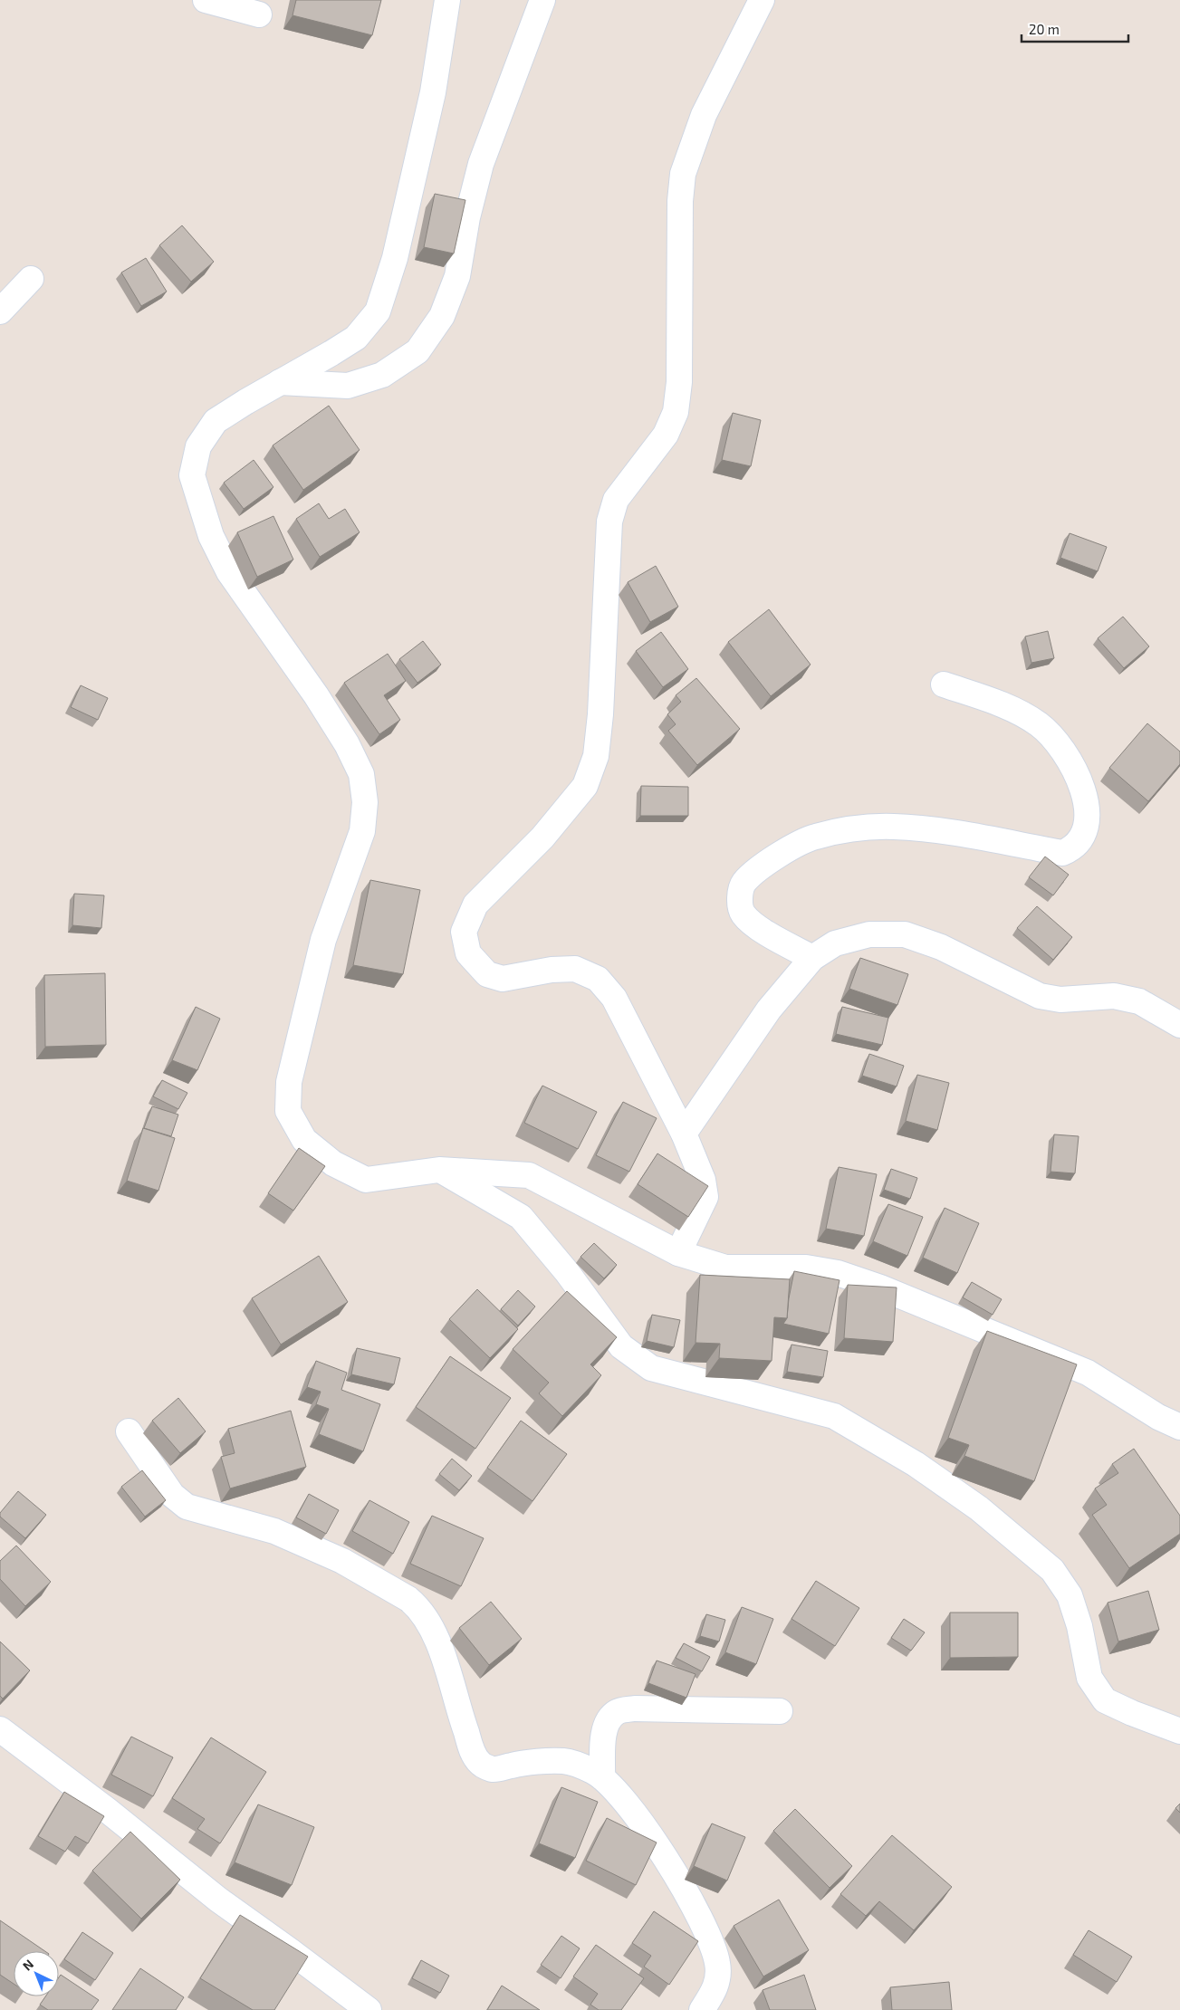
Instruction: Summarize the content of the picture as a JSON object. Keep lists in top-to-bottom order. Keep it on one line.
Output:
{"scale_bar":"20 m","north":"top left"}
